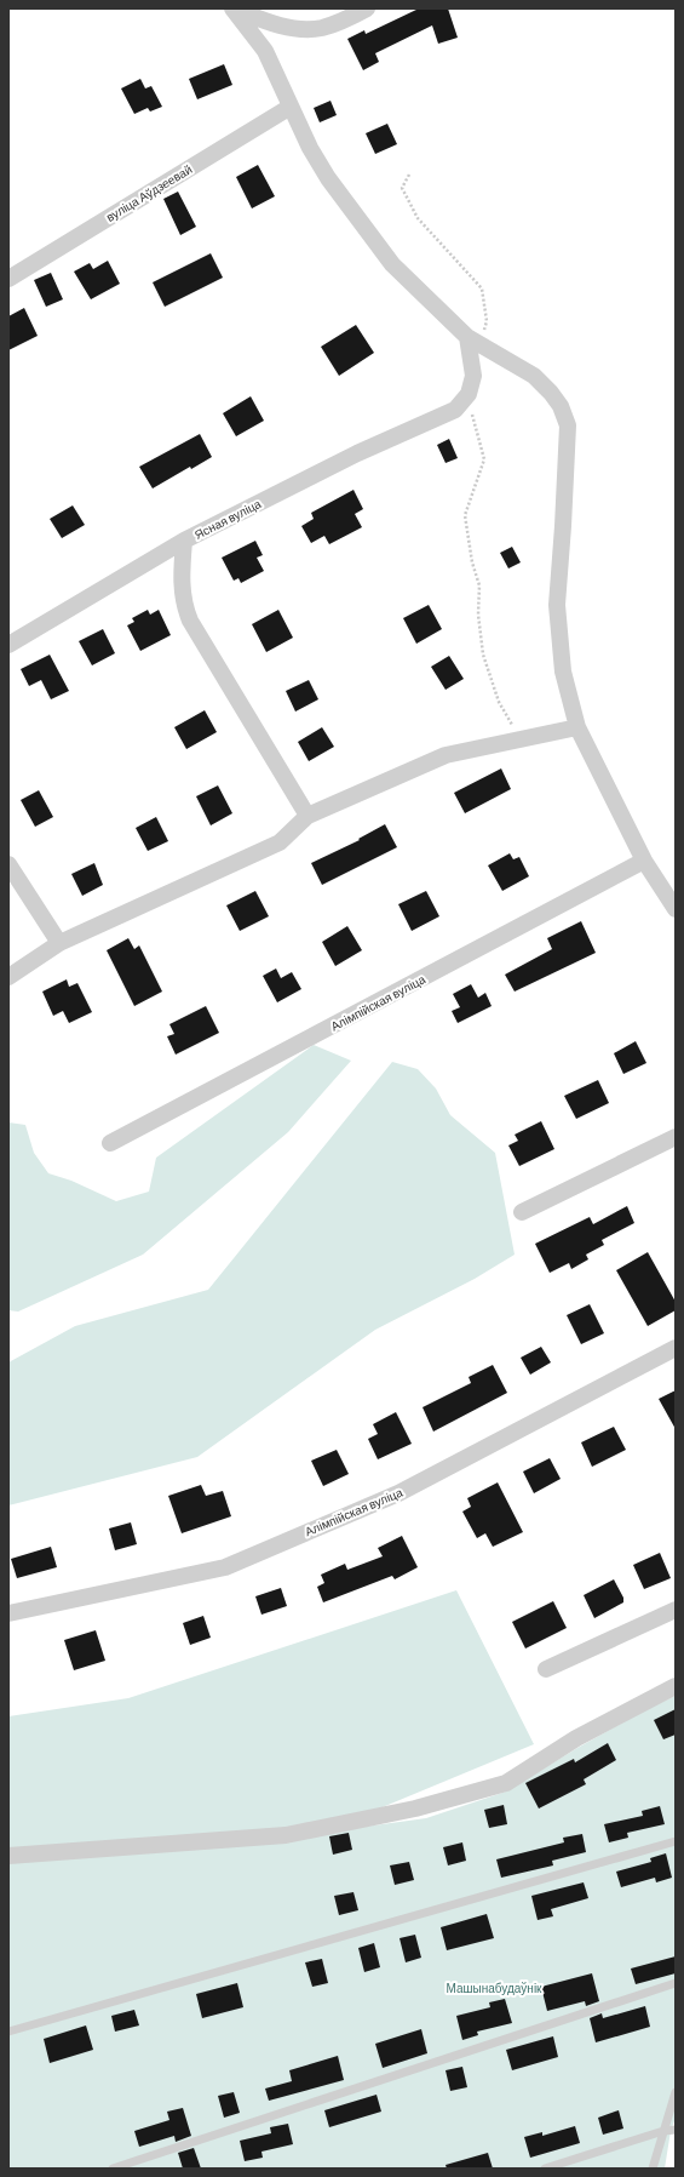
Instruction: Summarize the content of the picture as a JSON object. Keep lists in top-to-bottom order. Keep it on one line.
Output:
{"streets":{"street":["вуліца Аўдзеевай","Ясная вуліца","Алімпійская вуліца"]},"parks":["Машынабудаўнік"]}
